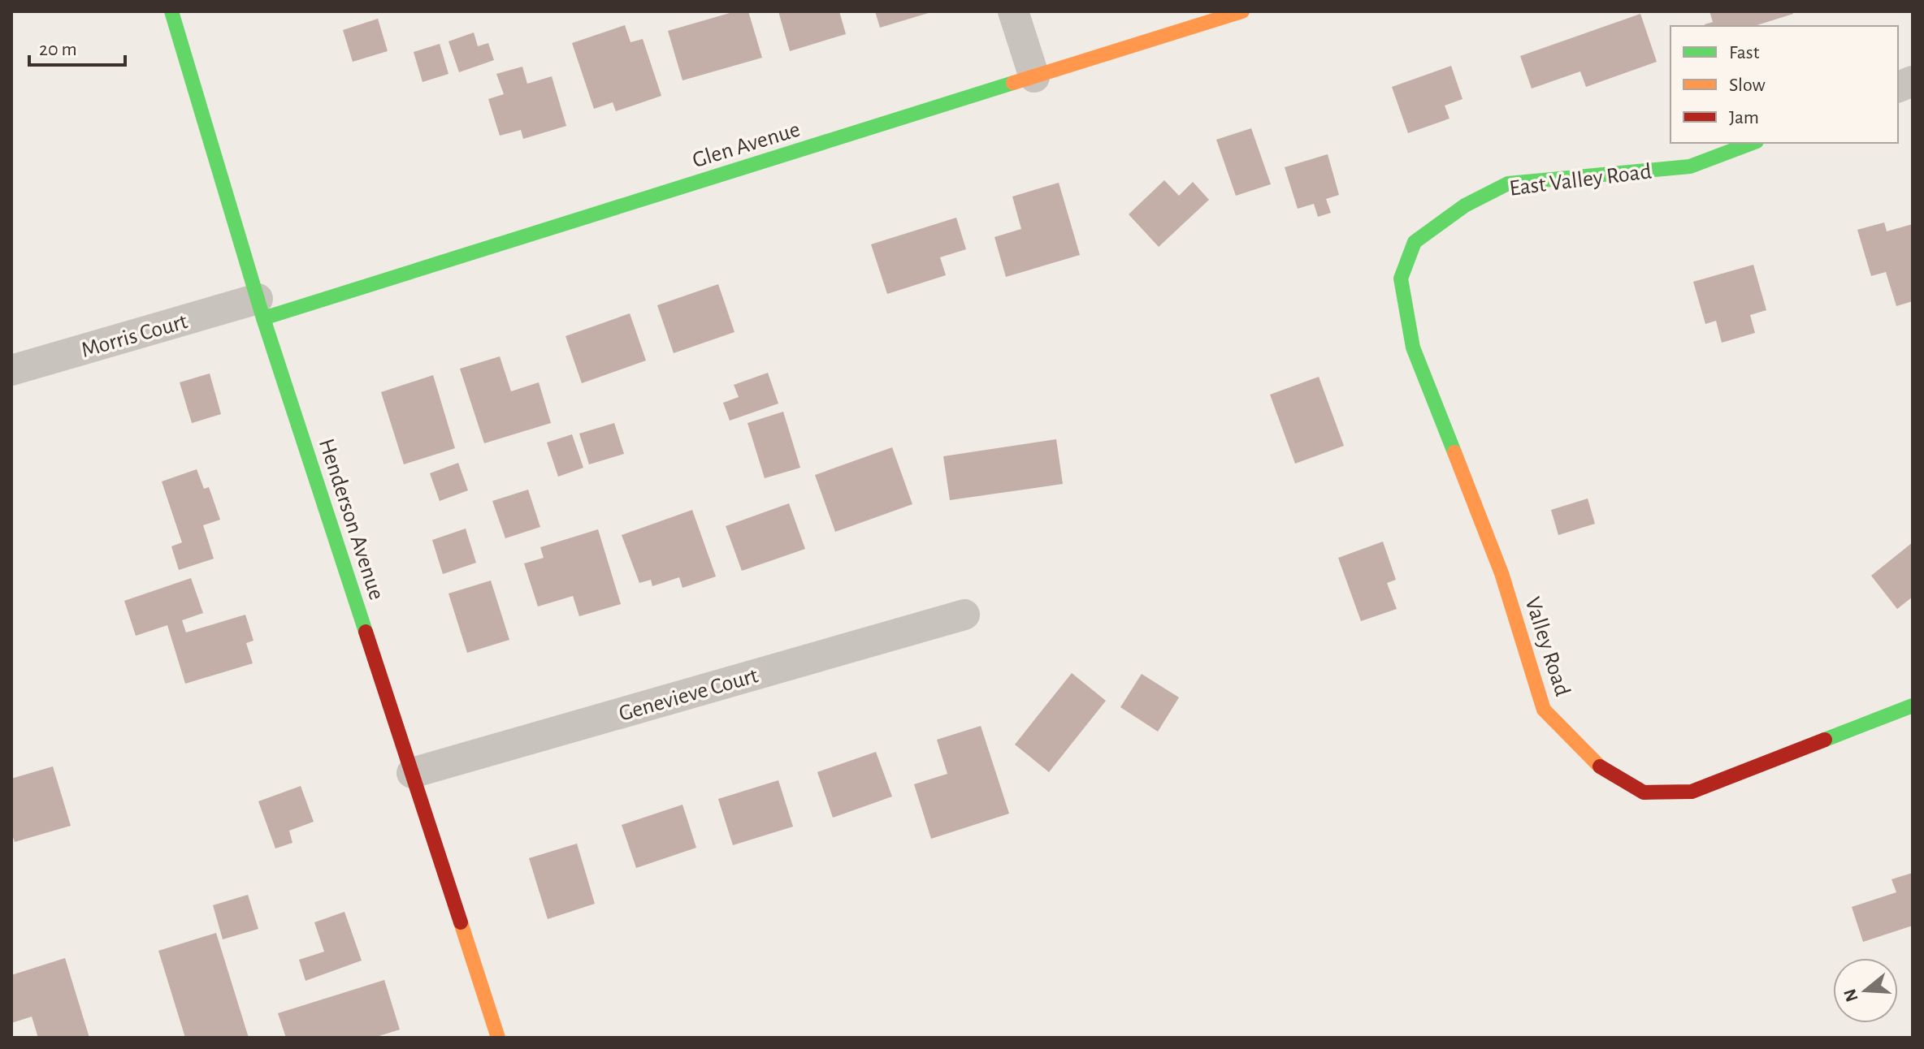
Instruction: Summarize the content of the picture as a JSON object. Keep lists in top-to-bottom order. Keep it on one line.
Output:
{"streets":{"street":["Glen Avenue","East Valley Road","Morris Court","Henderson Avenue","Valley Road","Genevieve Court"]},"crossings":[["Glen Avenue","Morris Court"],["Glen Avenue","Henderson Avenue"],["East Valley Road","Valley Road"],["Morris Court","Henderson Avenue"],["Henderson Avenue","Genevieve Court"]],"legend":["Fast","Slow","Jam"],"scale_bar":"20 m","north":"left"}
